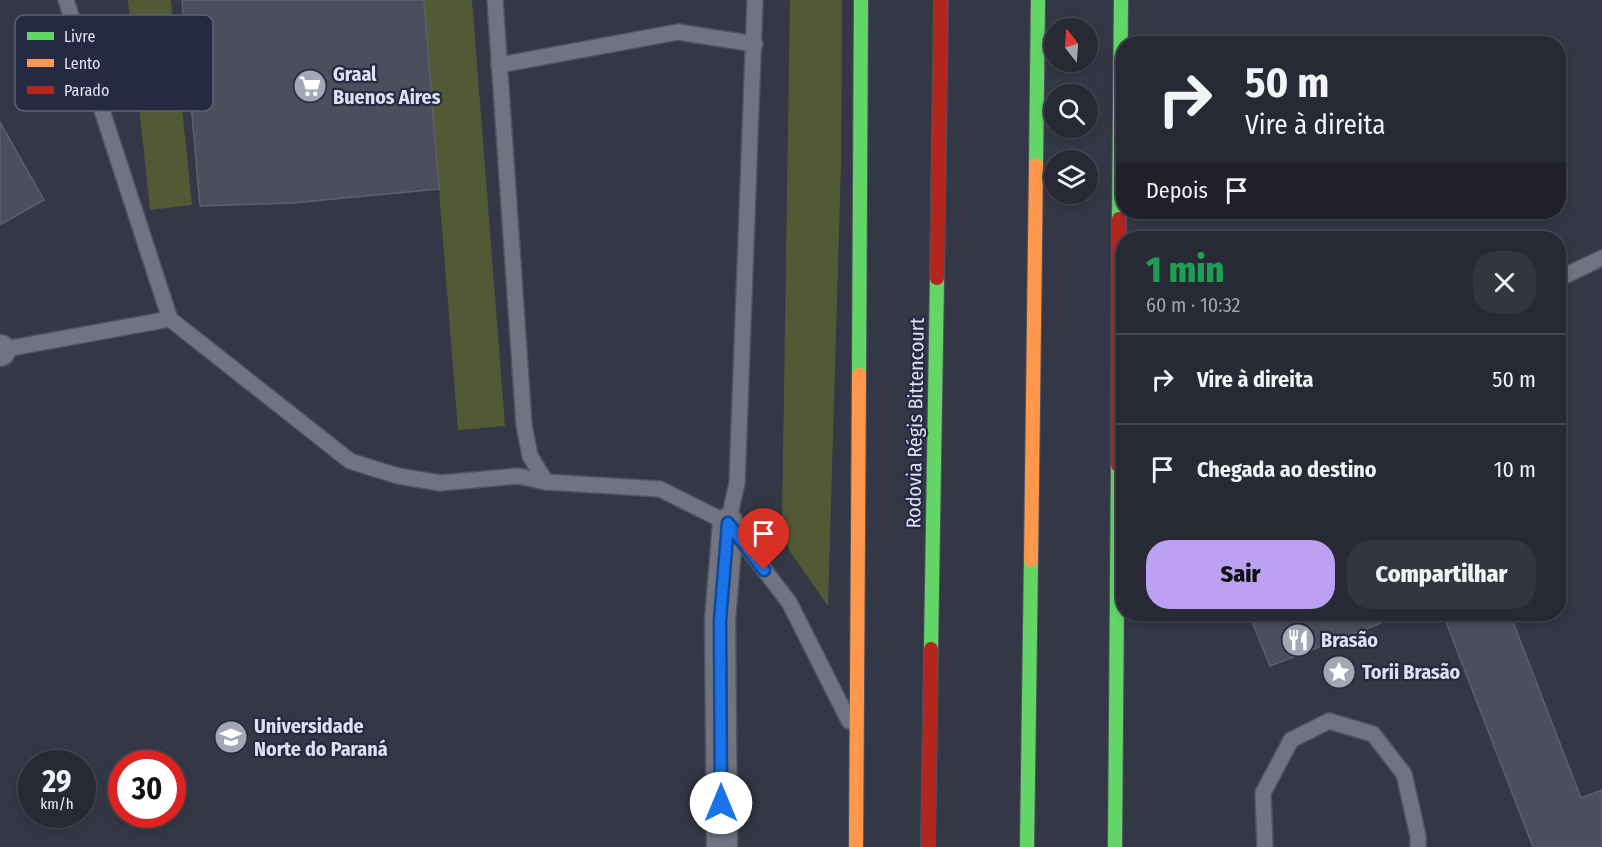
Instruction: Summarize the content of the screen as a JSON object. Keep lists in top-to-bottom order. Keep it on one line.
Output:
{"streets":{"main road":["Rodovia Régis Bittencourt"]},"places":{"supermarket":["Graal Buenos Aires"],"restaurant":["Brasão"],"place":["Torii Brasão"],"school or university":["Universidade Norte do Paraná"]},"legend":["Livre","Lento","Parado"],"north":"top","page":{"turn":["50 m","Vire à direita"],"then":"Depois","heading":["1 min","60 m · 10:32"],"list":[{"name":"Vire à direita","value":"50 m"},{"name":"Chegada ao destino","value":"10 m"}],"buttons":["Sair","Compartilhar"],"speed":"29 km/h","limit":"30"}}
